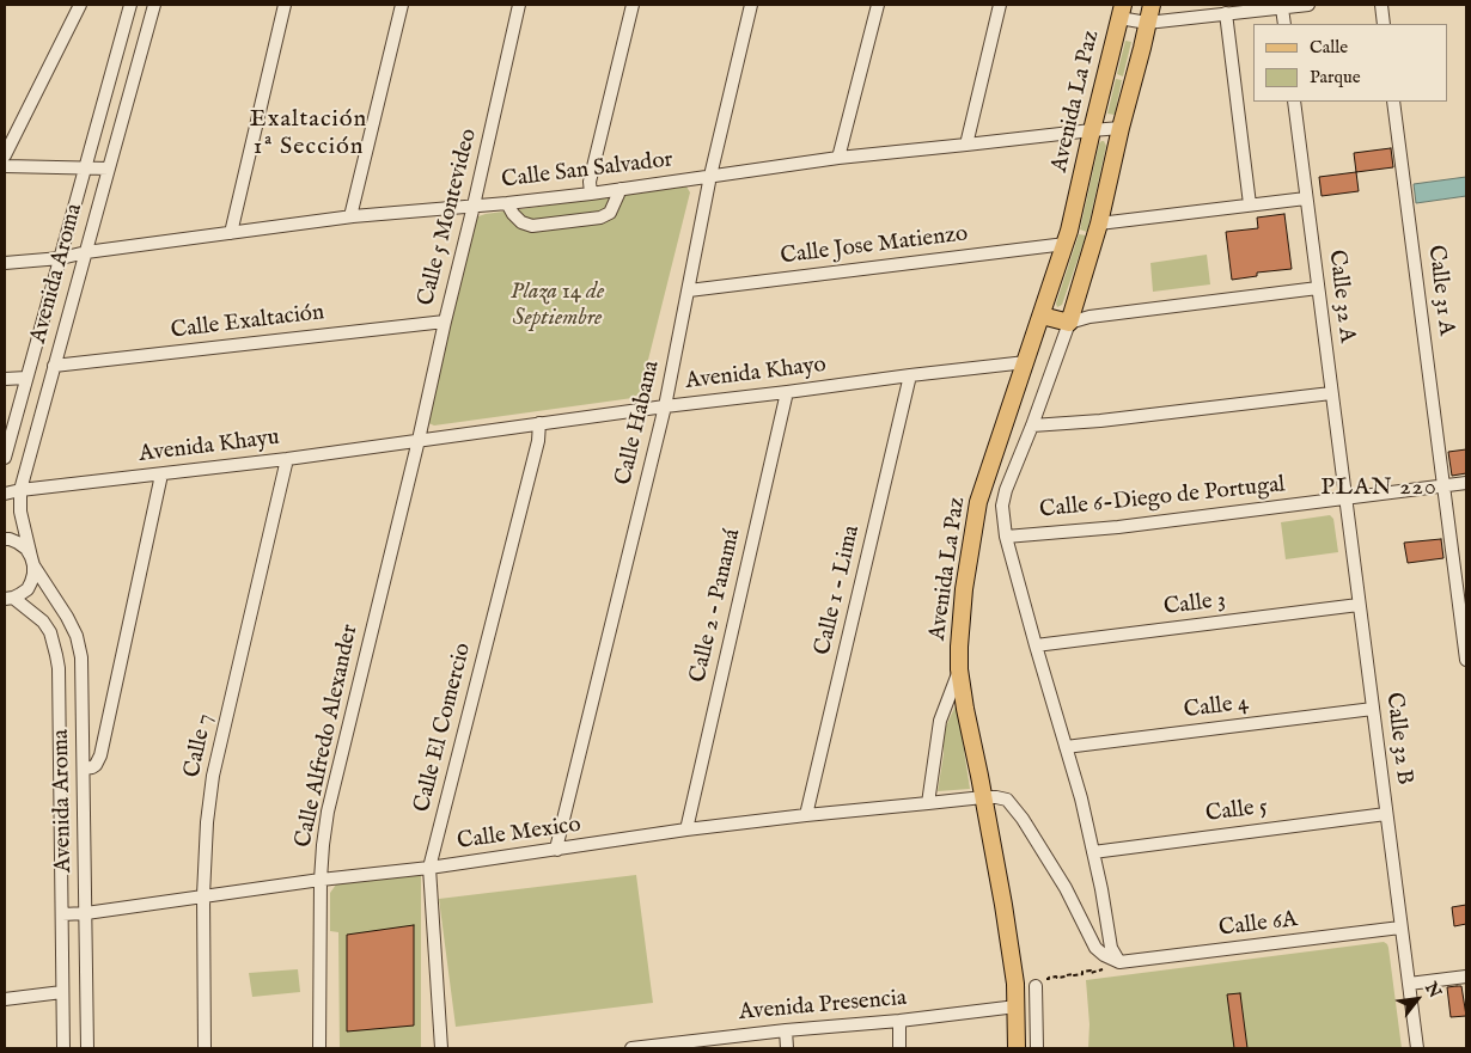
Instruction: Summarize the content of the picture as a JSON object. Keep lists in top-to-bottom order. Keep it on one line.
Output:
{"streets":{"main road":["Avenida La Paz"],"street":["Calle San Salvador","Calle 5 Montevideo","Calle Jose Matienzo","Avenida Aroma","Calle 31 A","Calle 32 A","Calle Exaltación","Avenida Khayo","Calle Habana","Avenida Khayu","Calle 6-Diego de Portugal","Calle 1 - Lima","Calle 3","Calle 2 - Panamá","Calle 4","Calle El Comercio","Calle Alfredo Alexander","Calle 32 B","Calle 7","Calle 5","Calle Mexico","Calle 6A","Avenida Presencia"]},"crossings":[["Avenida La Paz","Calle San Salvador"],["Avenida La Paz","Calle Jose Matienzo"],["Avenida La Paz","Avenida Khayo"],["Avenida La Paz","Calle 6-Diego de Portugal"],["Avenida La Paz","Calle 3"],["Avenida La Paz","Calle 4"],["Avenida La Paz","Calle 5"],["Avenida La Paz","Calle Mexico"],["Avenida La Paz","Calle 6A"],["Avenida La Paz","Avenida Presencia"],["Calle San Salvador","Calle 5 Montevideo"],["Calle San Salvador","Avenida Aroma"],["Calle San Salvador","Calle Habana"],["Calle 5 Montevideo","Calle Exaltación"],["Calle 5 Montevideo","Avenida Khayo"],["Calle 5 Montevideo","Avenida Khayu"],["Calle 5 Montevideo","Calle Alfredo Alexander"],["Calle Jose Matienzo","Calle Habana"],["Avenida Aroma","Calle Exaltación"],["Avenida Aroma","Avenida Khayu"],["Avenida Aroma","Calle Mexico"],["Calle 31 A","Calle 6-Diego de Portugal"],["Calle 32 A","Calle 6-Diego de Portugal"],["Calle 32 A","Calle 32 B"],["Avenida Khayo","Calle Habana"],["Avenida Khayo","Avenida Khayu"],["Avenida Khayo","Calle 1 - Lima"],["Avenida Khayo","Calle 2 - Panamá"],["Avenida Khayo","Calle El Comercio"],["Avenida Khayo","Calle Alfredo Alexander"],["Calle Habana","Calle Mexico"],["Avenida Khayu","Calle Alfredo Alexander"],["Avenida Khayu","Calle 7"],["Calle 6-Diego de Portugal","Calle 32 B"],["Calle 1 - Lima","Calle Mexico"],["Calle 3","Calle 32 B"],["Calle 2 - Panamá","Calle Mexico"],["Calle 4","Calle 32 B"],["Calle El Comercio","Calle Mexico"],["Calle Alfredo Alexander","Calle Mexico"],["Calle 32 B","Calle 5"],["Calle 32 B","Calle 6A"],["Calle 7","Calle Mexico"]],"districts":["Exaltación 1ª Sección","PLAN 220"],"parks":["Plaza 14 de Septiembre"],"legend":["Calle","Parque"],"north":"top right"}
